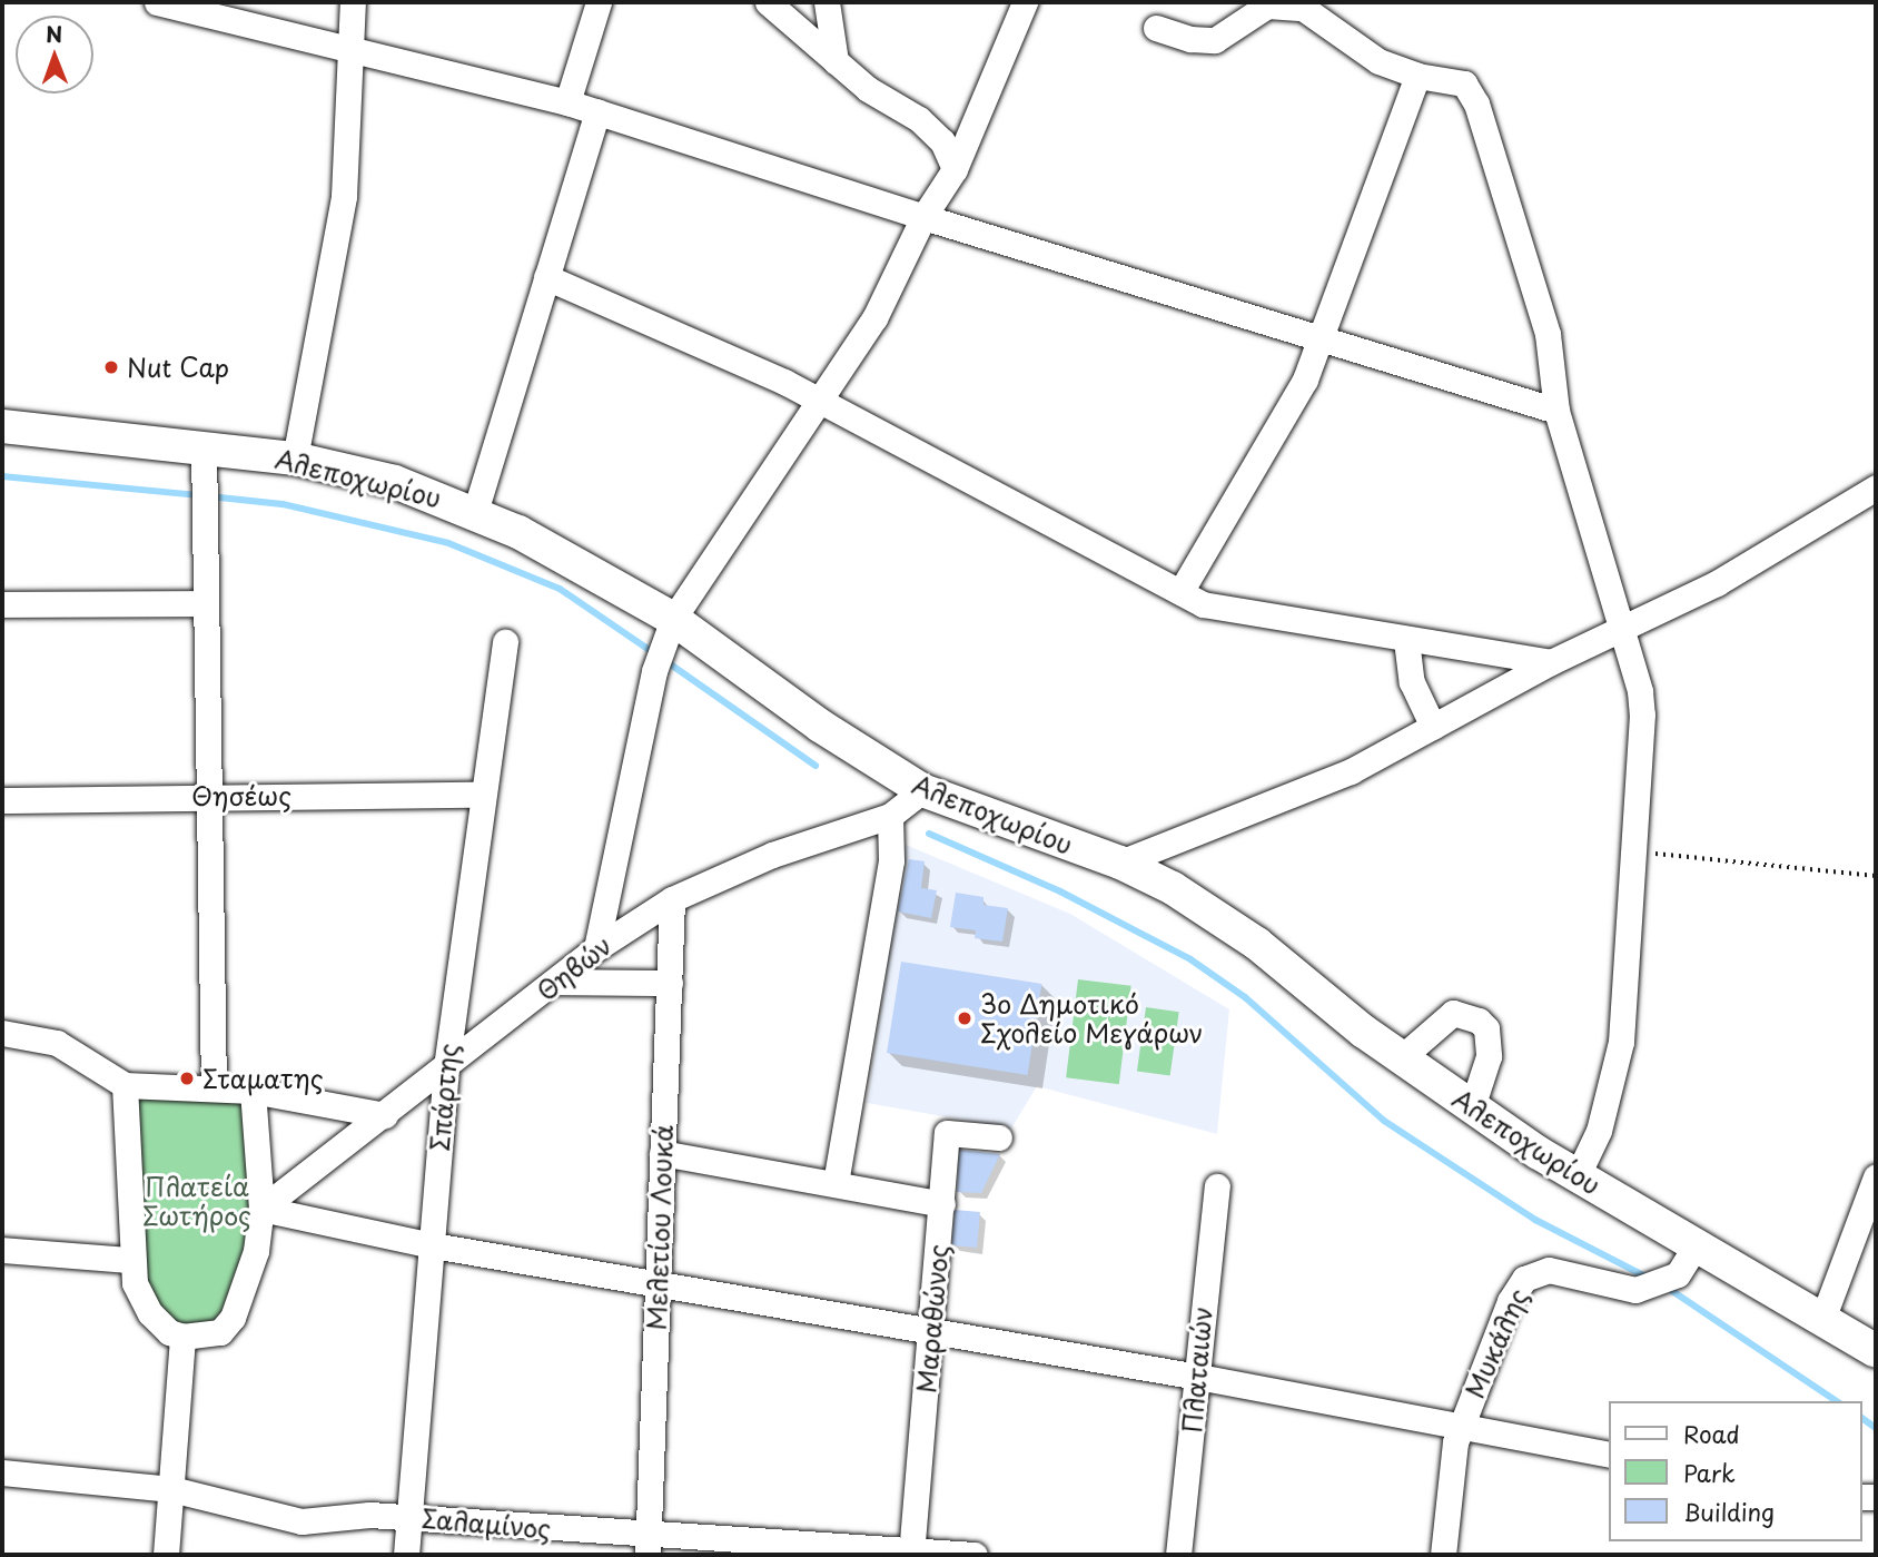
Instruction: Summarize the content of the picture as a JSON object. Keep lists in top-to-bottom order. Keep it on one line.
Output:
{"streets":{"main road":["Αλεποχωρίου"],"street":["Θησέως","Θηβών","Σπάρτης","Μελετίου Λουκά","Μαραθώνος","Μυκάλης","Πλαταιών","Σαλαμίνος"]},"crossings":[["Αλεποχωρίου","Θηβών"],["Αλεποχωρίου","Μυκάλης"],["Θησέως","Σπάρτης"],["Θηβών","Σπάρτης"],["Θηβών","Μελετίου Λουκά"],["Σπάρτης","Σαλαμίνος"],["Μελετίου Λουκά","Σαλαμίνος"],["Μαραθώνος","Σαλαμίνος"]],"parks":["Πλατεία Σωτήρος"],"places":["Nut Cap","3ο Δημοτικό Σχολείο Μεγάρων","Σταματης"],"legend":["Road","Park","Building"],"north":"top"}
